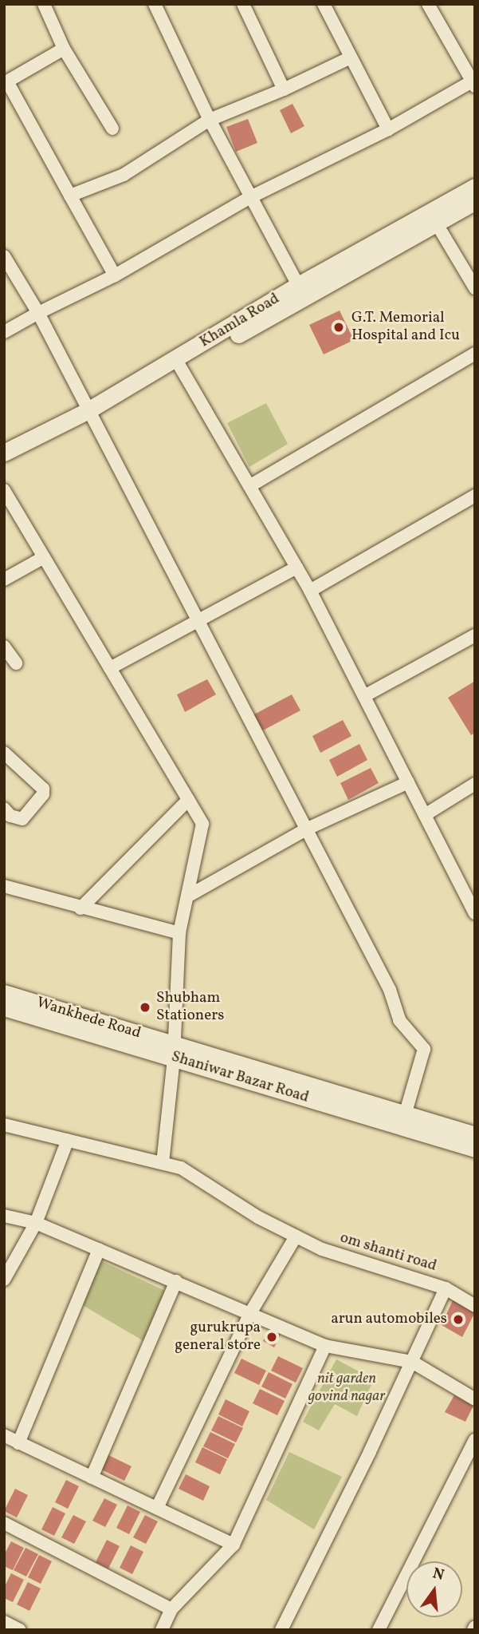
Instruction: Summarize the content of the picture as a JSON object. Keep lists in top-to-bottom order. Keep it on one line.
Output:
{"streets":{"street":["Khamla Road","Wankhede Road","Shaniwar Bazar Road","om shanti road"]},"crossings":[["Wankhede Road","Shaniwar Bazar Road"]],"parks":["nit garden govind nagar"],"places":["G.T. Memorial Hospital and Icu","Shubham Stationers","arun automobiles","gurukrupa general store"],"north":"top"}
